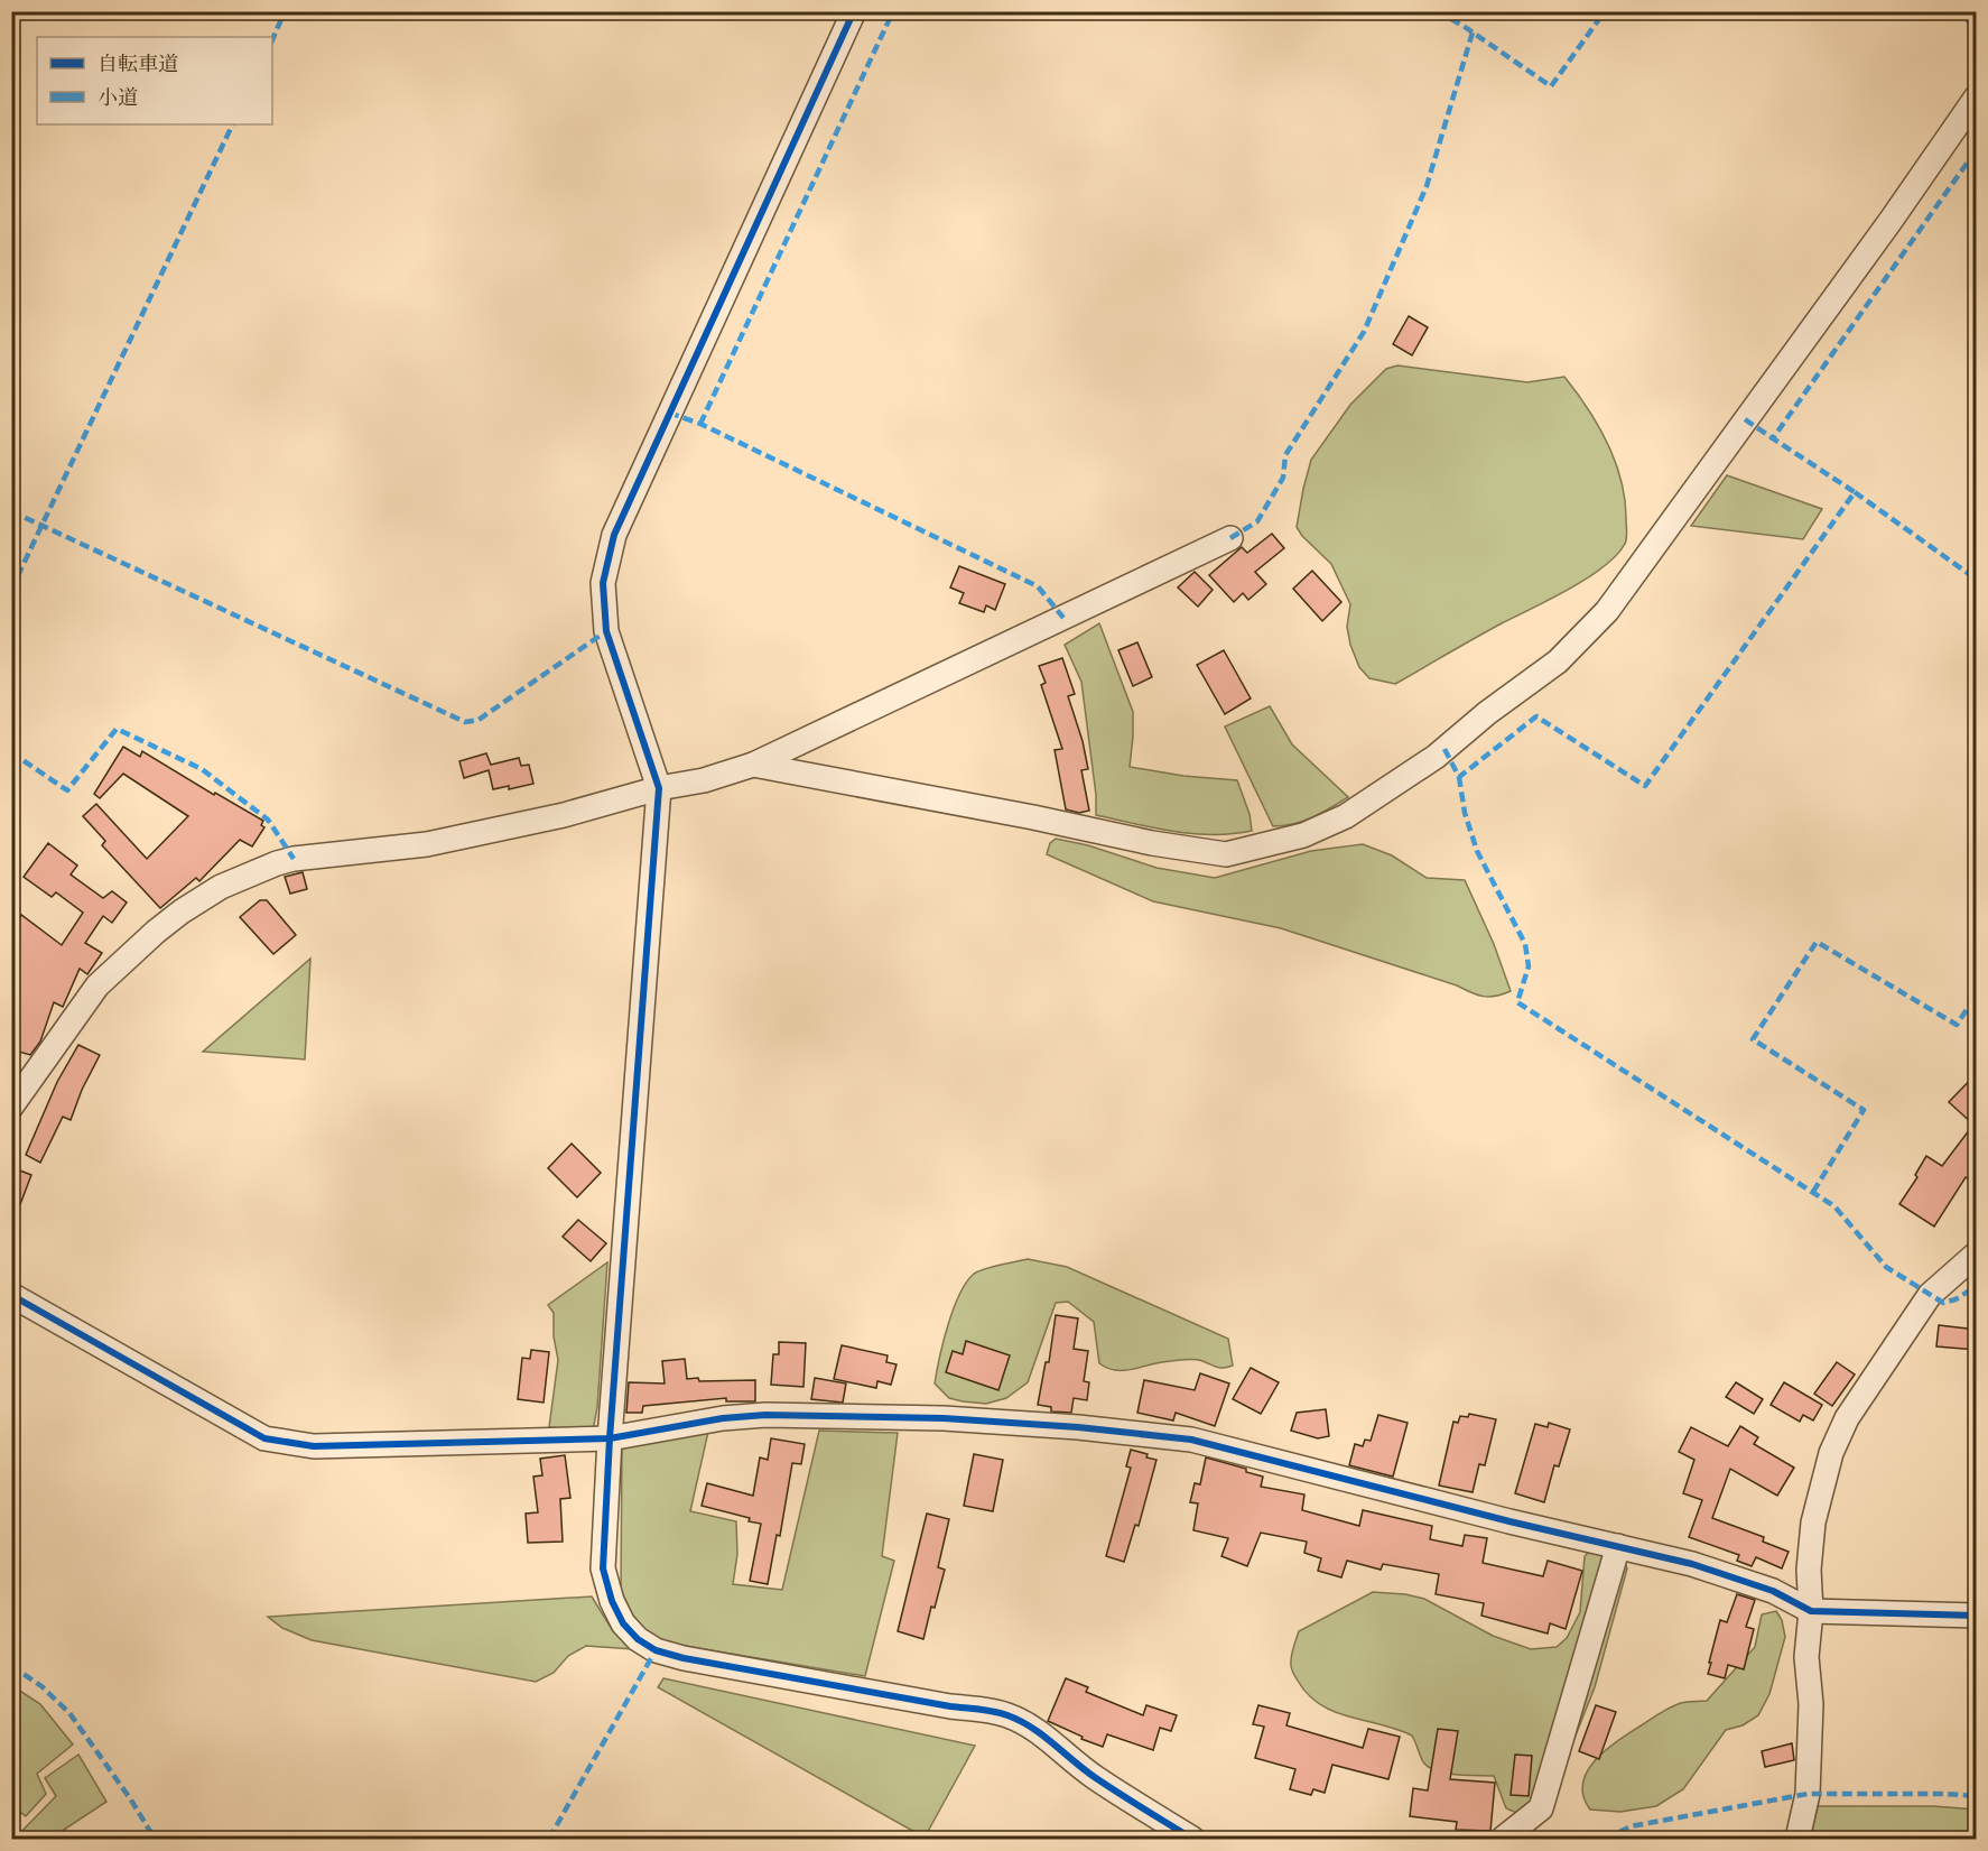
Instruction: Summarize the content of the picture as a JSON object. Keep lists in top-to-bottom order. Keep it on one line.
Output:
{"legend":["自転車道","小道"]}
